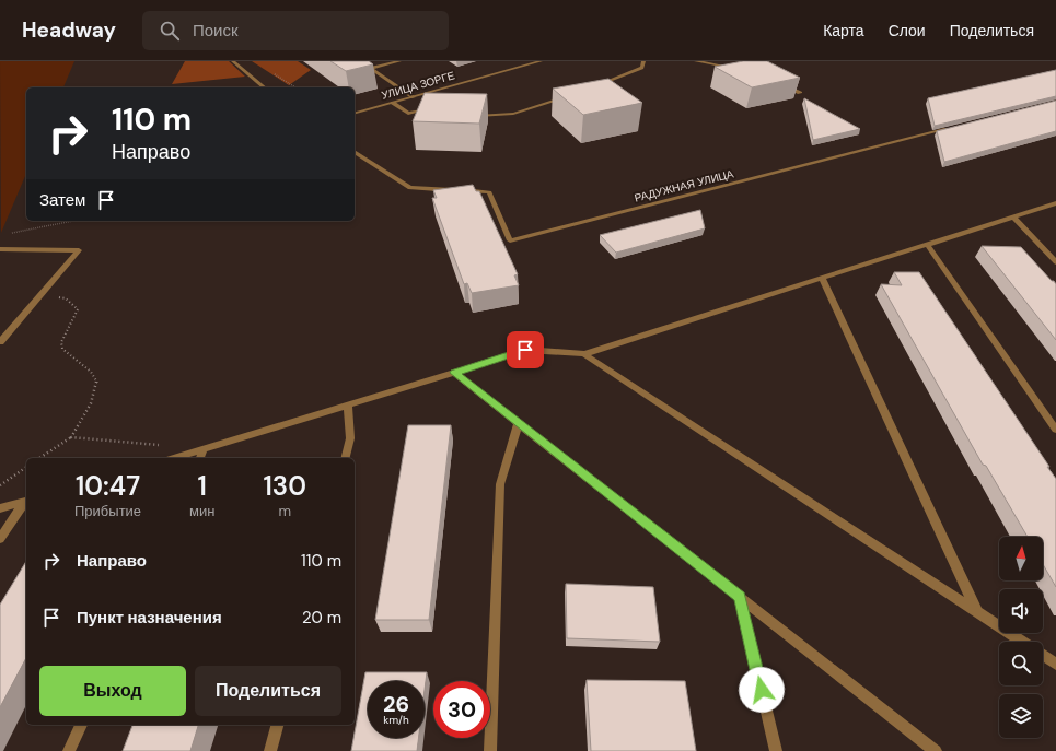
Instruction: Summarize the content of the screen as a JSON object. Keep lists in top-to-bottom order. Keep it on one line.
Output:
{"streets":{"street":["УЛИЦА ЗОРГЕ","РАДУЖНАЯ УЛИЦА"]},"north":"top","page":{"header":"Headway","search":"Поиск","nav":["Карта","Слои","Поделиться"],"turn":["110 m","Направо"],"then":"Затем","eta":["10:47","Прибытие","1","мин","130","m"],"list":[{"name":"Направо","value":"110 m"},{"name":"Пункт назначения","value":"20 m"}],"buttons":["Выход","Поделиться"],"speed":"26 km/h","limit":"30"}}
